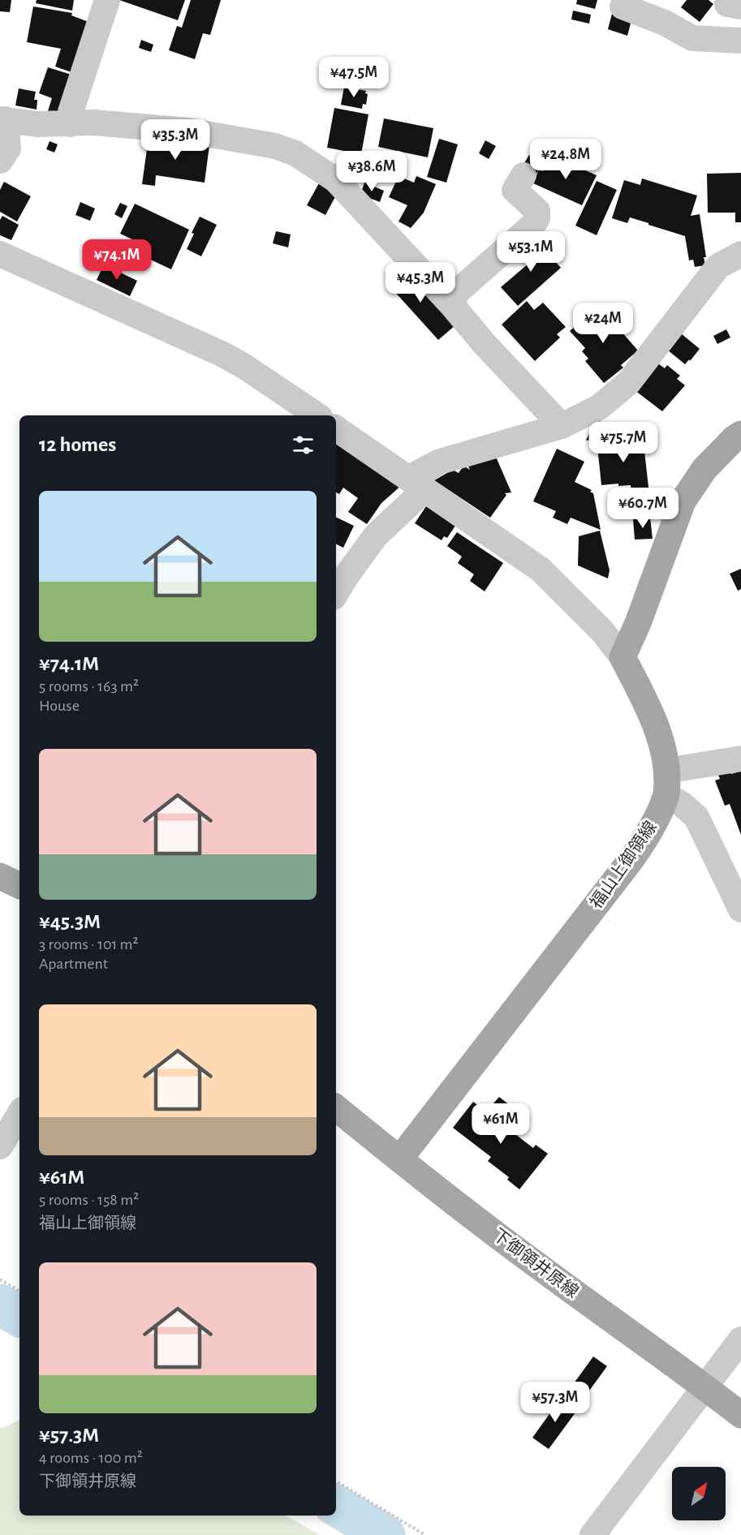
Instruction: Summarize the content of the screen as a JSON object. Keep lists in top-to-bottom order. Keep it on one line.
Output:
{"streets":{"main road":["福山上御領線","下御領井原線"]},"crossings":[["福山上御領線","下御領井原線"]],"north":"top right","page":{"price":["¥47.5M","¥35.3M","¥24.8M","¥38.6M","¥53.1M","¥74.1M","¥45.3M","¥24M","¥75.7M","¥60.7M","¥61M","¥57.3M"],"heading":"12 homes","list":[{"name":"¥74.1M","note":"5 rooms · 163 m² · House"},{"name":"¥45.3M","note":"3 rooms · 101 m² · Apartment"},{"name":"¥61M","note":"5 rooms · 158 m² · 福山上御領線"},{"name":"¥57.3M","note":"4 rooms · 100 m² · 下御領井原線"}]}}
